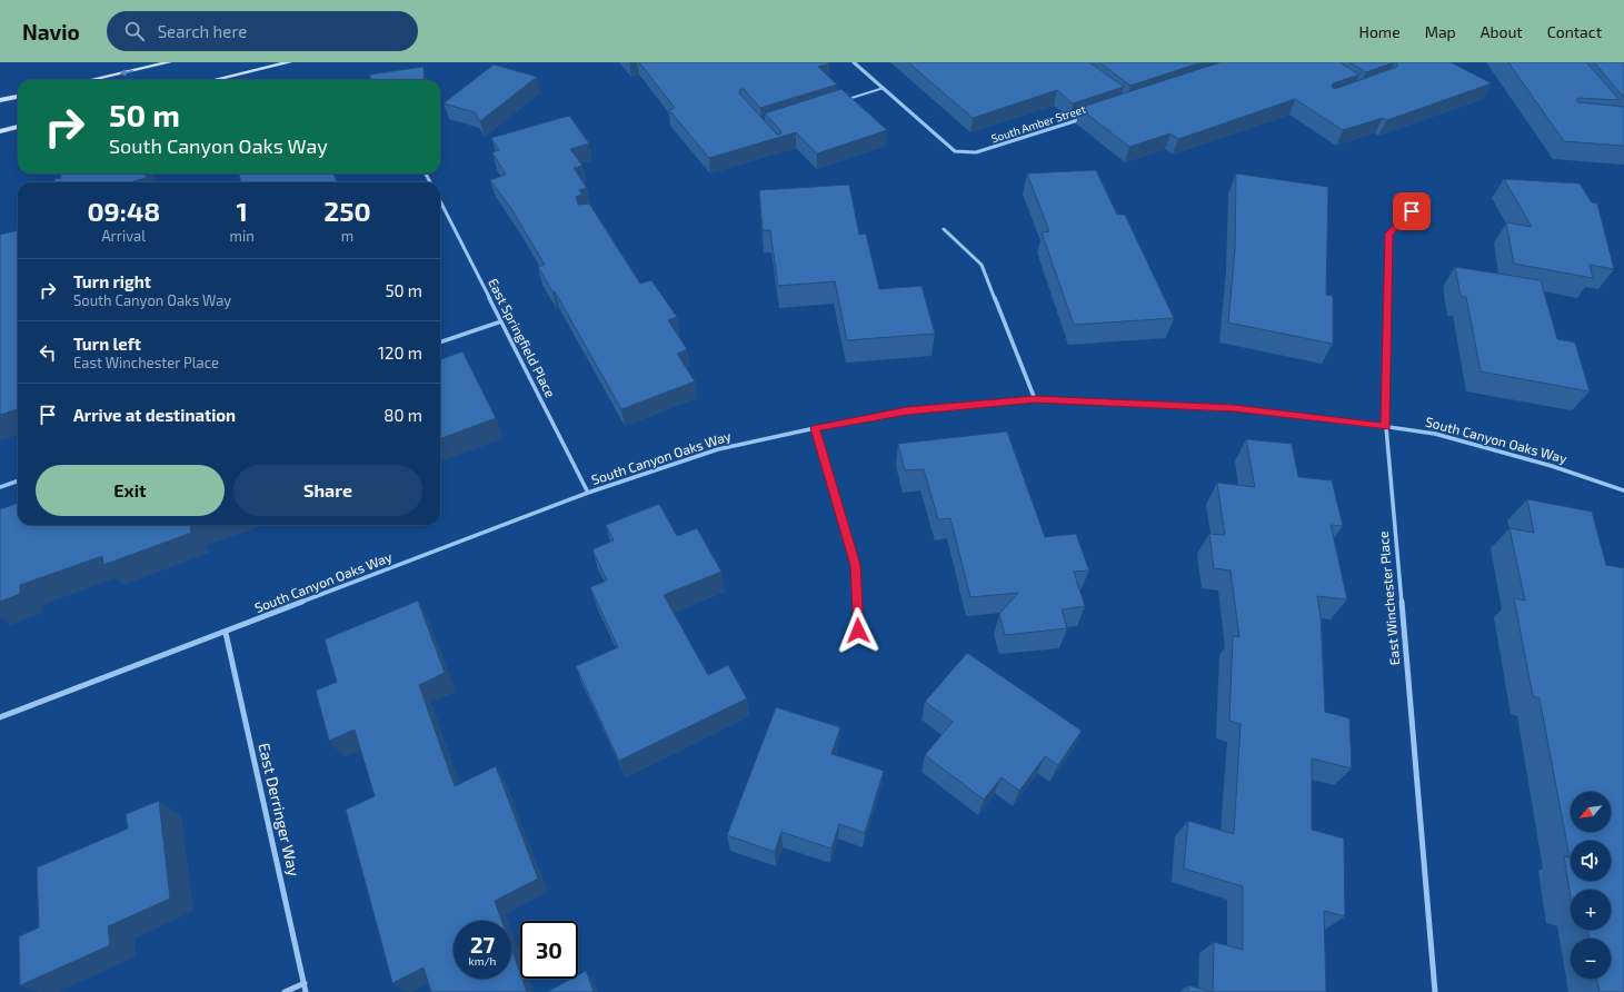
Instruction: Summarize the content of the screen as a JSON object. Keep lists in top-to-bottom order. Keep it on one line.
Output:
{"streets":{"street":["South Amber Street","East Springfield Place","South Canyon Oaks Way","East Winchester Place","East Derringer Way"]},"crossings":[["East Springfield Place","South Canyon Oaks Way"],["South Canyon Oaks Way","East Winchester Place"],["South Canyon Oaks Way","East Derringer Way"]],"north":"bottom left","page":{"header":"Navio","search":"Search here","nav":["Home","Map","About","Contact"],"turn":["50 m","South Canyon Oaks Way"],"eta":["09:48","Arrival","1","min","250","m"],"list":[{"name":"Turn right","note":"South Canyon Oaks Way","value":"50 m"},{"name":"Turn left","note":"East Winchester Place","value":"120 m"},{"name":"Arrive at destination","value":"80 m"}],"buttons":["Exit","Share"],"map_buttons":["+","−"],"speed":"27 km/h","limit":"30"}}
